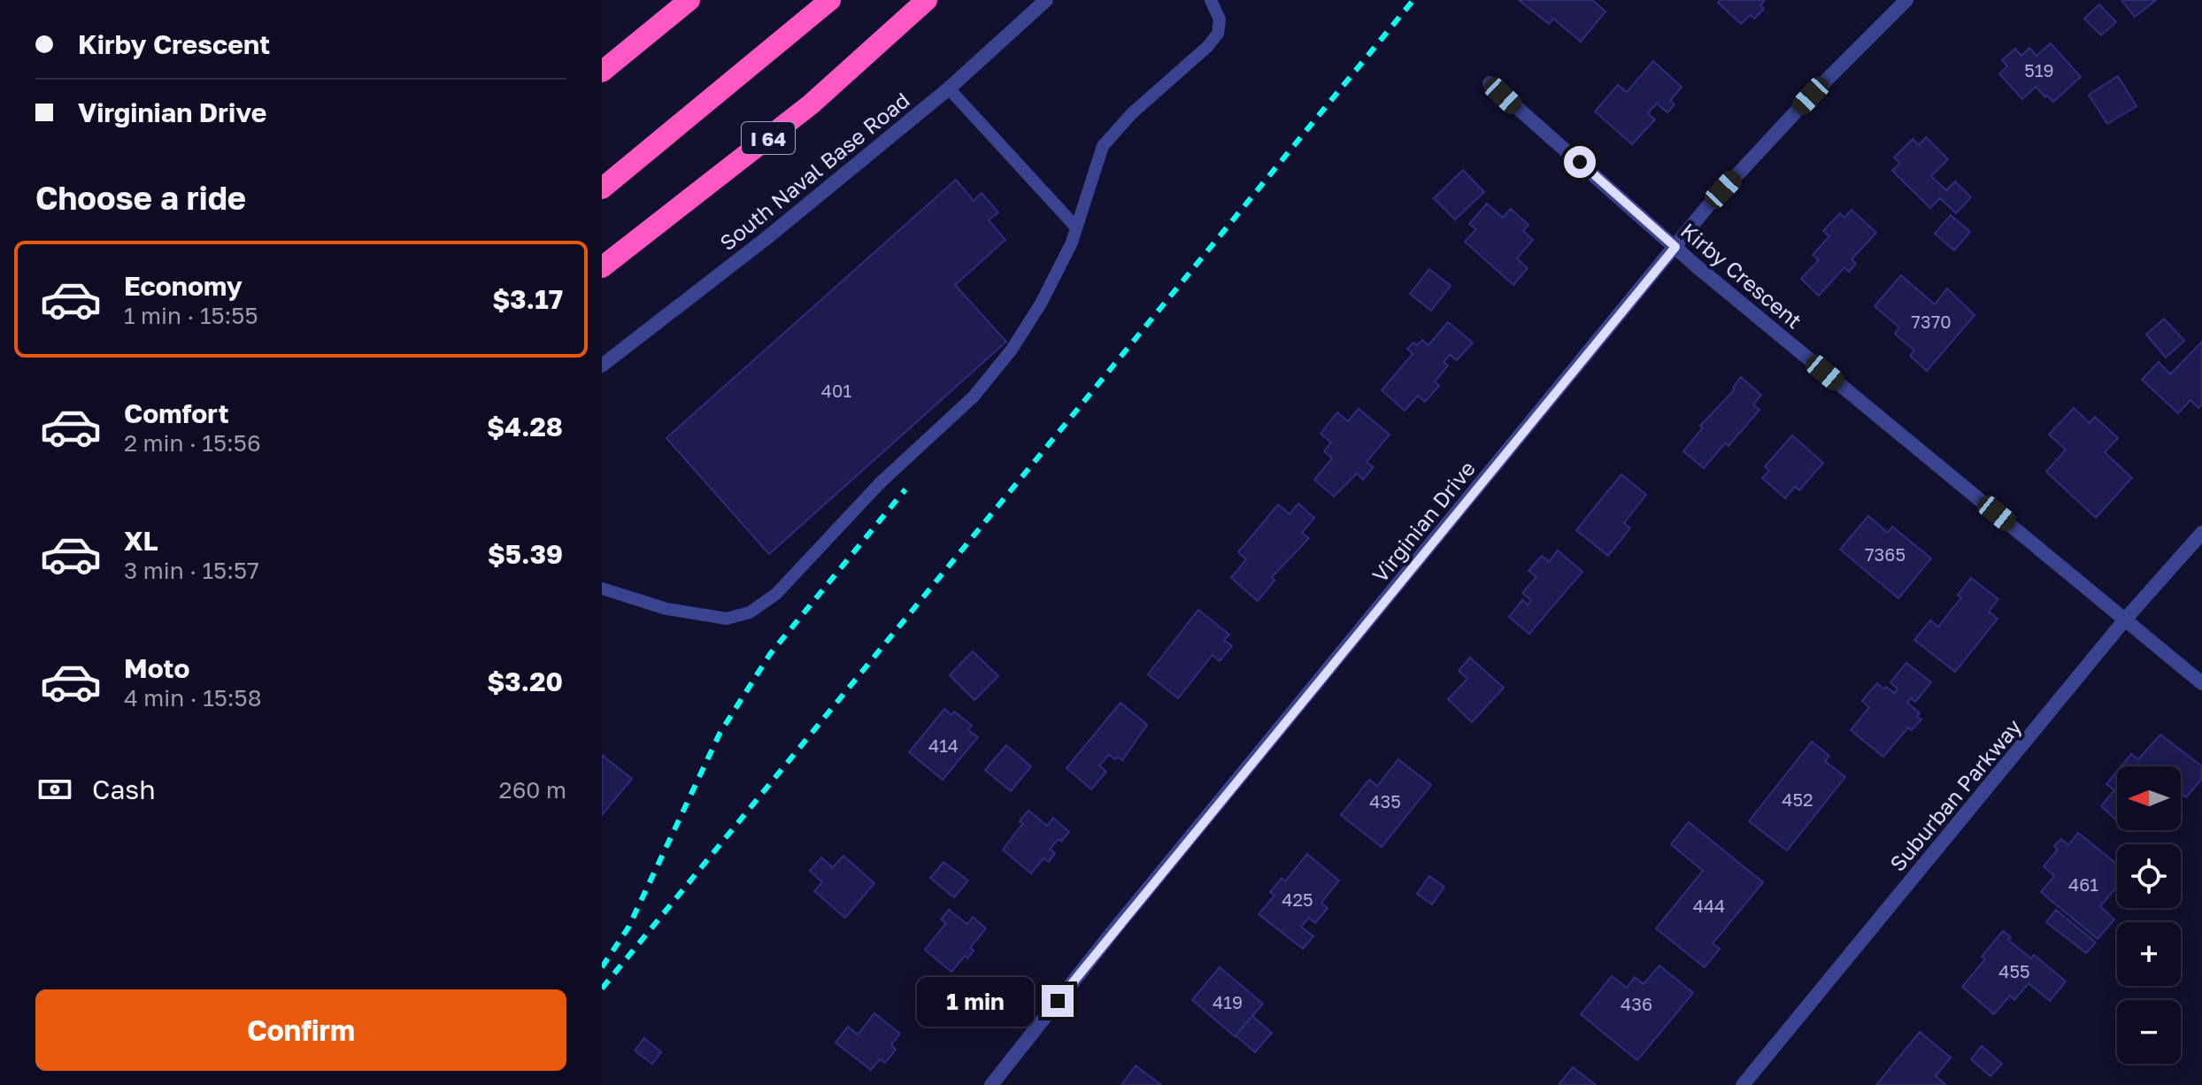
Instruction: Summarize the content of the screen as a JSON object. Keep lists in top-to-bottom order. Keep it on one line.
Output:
{"streets":{"highway":["I 64"],"street":["South Naval Base Road","Kirby Crescent","Virginian Drive","Suburban Parkway"]},"crossings":[["Kirby Crescent","Virginian Drive"],["Kirby Crescent","Suburban Parkway"]],"house_numbers":["519","7370","401","7365","414","452","435","461","425","444","455","419","436"],"north":"left","page":{"banner":["Kirby Crescent","Virginian Drive"],"heading":"Choose a ride","list":[{"name":"Economy","note":"1 min · 15:55","value":"$3.17"},{"name":"Comfort","note":"2 min · 15:56","value":"$4.28"},{"name":"XL","note":"3 min · 15:57","value":"$5.39"},{"name":"Moto","note":"4 min · 15:58","value":"$3.20"}],"pay":["Cash","260 m"],"map_buttons":["+","−"],"buttons":"Confirm","bubble":"1 min"}}
